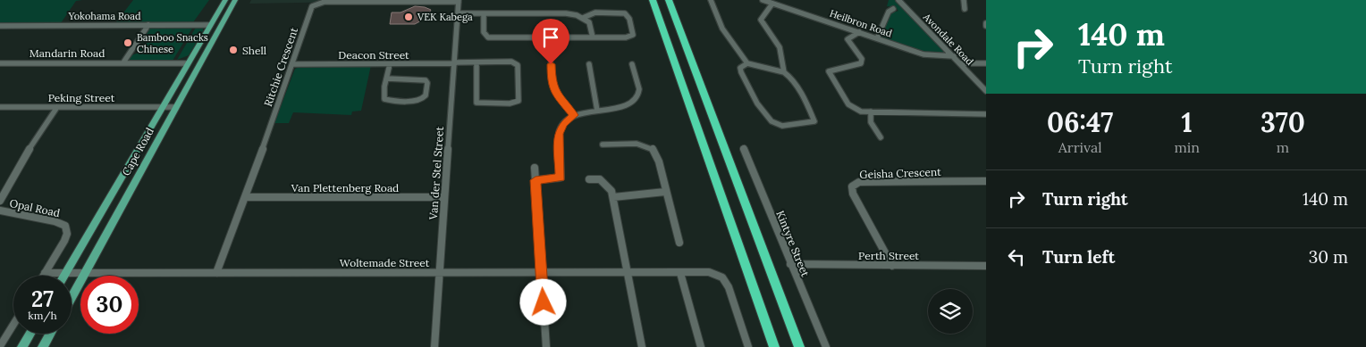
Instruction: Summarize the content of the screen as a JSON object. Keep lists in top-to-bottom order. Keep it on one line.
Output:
{"streets":{"main road":["Cape Road"],"street":["Yokohama Road","Heilbron Road","Avondale Road","Mandarin Road","Deacon Street","Ritchie Crescent","Peking Street","Van der Stel Street","Geisha Crescent","Van Plettenberg Road","Opal Road","Kintyre Street","Perth Street","Woltemade Street"]},"crossings":[["Yokohama Road","Cape Road"],["Heilbron Road","Avondale Road"],["Mandarin Road","Cape Road"],["Deacon Street","Ritchie Crescent"],["Deacon Street","Van der Stel Street"],["Ritchie Crescent","Van der Stel Street"],["Ritchie Crescent","Van Plettenberg Road"],["Ritchie Crescent","Woltemade Street"],["Peking Street","Cape Road"],["Peking Street","Opal Road"],["Cape Road","Woltemade Street"],["Van der Stel Street","Van Plettenberg Road"],["Van der Stel Street","Woltemade Street"],["Geisha Crescent","Perth Street"],["Opal Road","Woltemade Street"],["Kintyre Street","Perth Street"]],"places":["VEK Kabega","Bamboo Snacks Chinese","Shell"],"page":{"turn":["140 m","Turn right"],"eta":["06:47","Arrival","1","min","370","m"],"list":[{"name":"Turn right","value":"140 m"},{"name":"Turn left","value":"30 m"}],"speed":"27 km/h","limit":"30"}}
